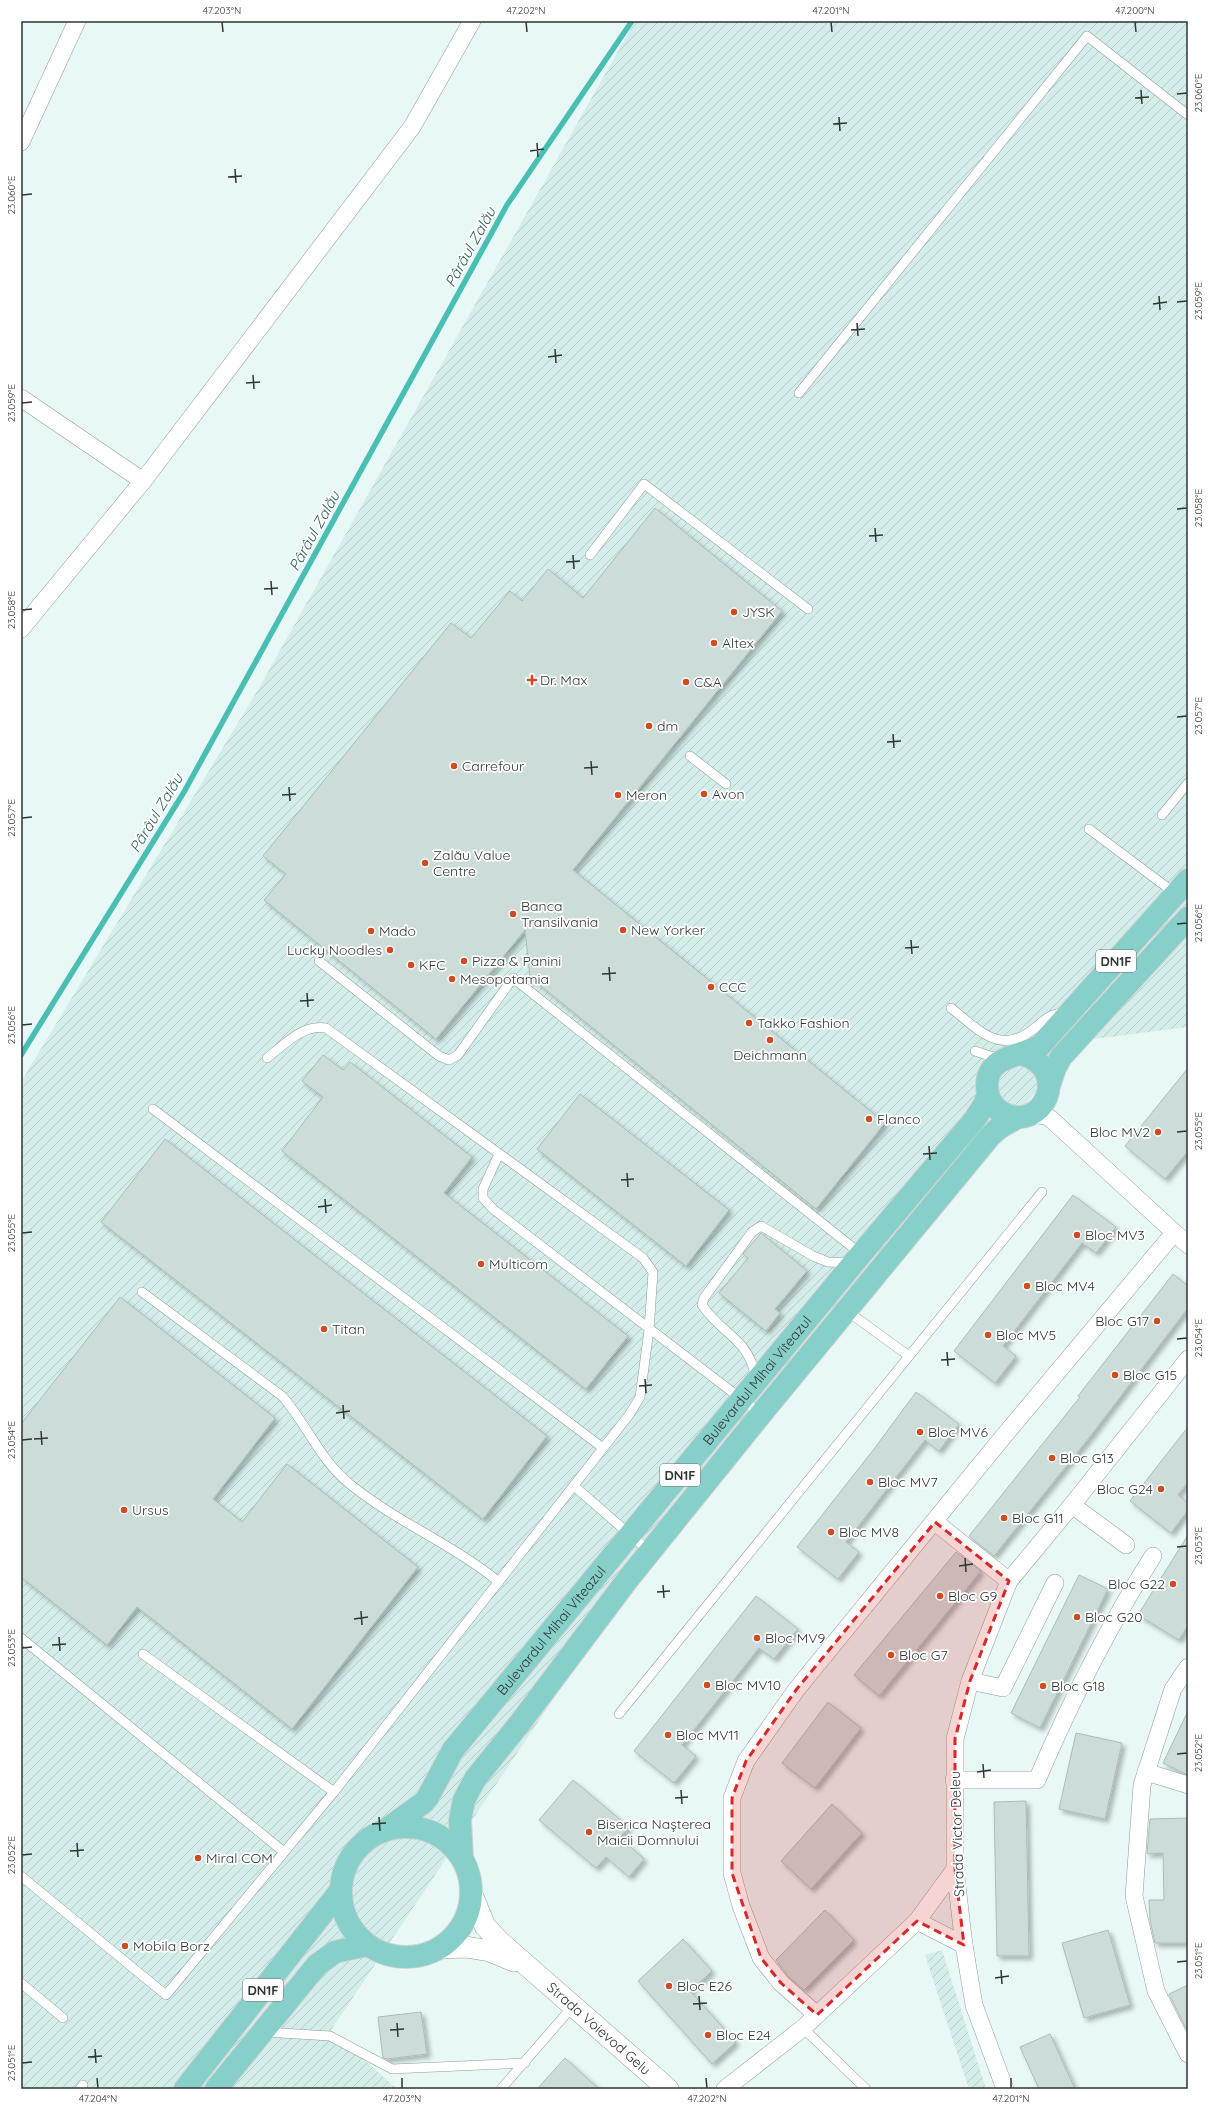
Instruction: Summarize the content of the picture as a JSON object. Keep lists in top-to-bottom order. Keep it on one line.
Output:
{"streets":{"main road":["DN1F","Bulevardul Mihai Viteazul"],"street":["Strada Victor Deleu","Strada Voievod Gelu"]},"crossings":[["DN1F","Bulevardul Mihai Viteazul"]],"water":["Pârâul Zalău"],"places":{"other":["JYSK","Altex","C&A","dm","Carrefour","Avon","Meron","Zalău Value Centre","Banca Transilvania","New Yorker","Mado","Lucky Noodles","Pizza & Panini","KFC","Mesopotamia","CCC","Takko Fashion","Deichmann","Flanco","Bloc MV2","Bloc MV3","Multicom","Bloc MV4","Bloc G17","Titan","Bloc MV5","Bloc G15","Bloc MV6","Bloc G13","Bloc MV7","Bloc G24","Ursus","Bloc G11","Bloc MV8","Bloc G22","Bloc G9","Bloc G20","Bloc MV9","Bloc G7","Bloc MV10","Bloc G18","Bloc MV11","Biserica Nașterea Maicii Domnului","Miral COM","Mobila Borz","Bloc E26","Bloc E24"],"health":["Dr. Max"]},"coordinates":["47.203°N","47.202°N","47.201°N","47.200°N","23.060°E","23.059°E","23.058°E","23.057°E","23.056°E","23.055°E","23.054°E","23.053°E","23.052°E","23.051°E","47.204°N"]}
